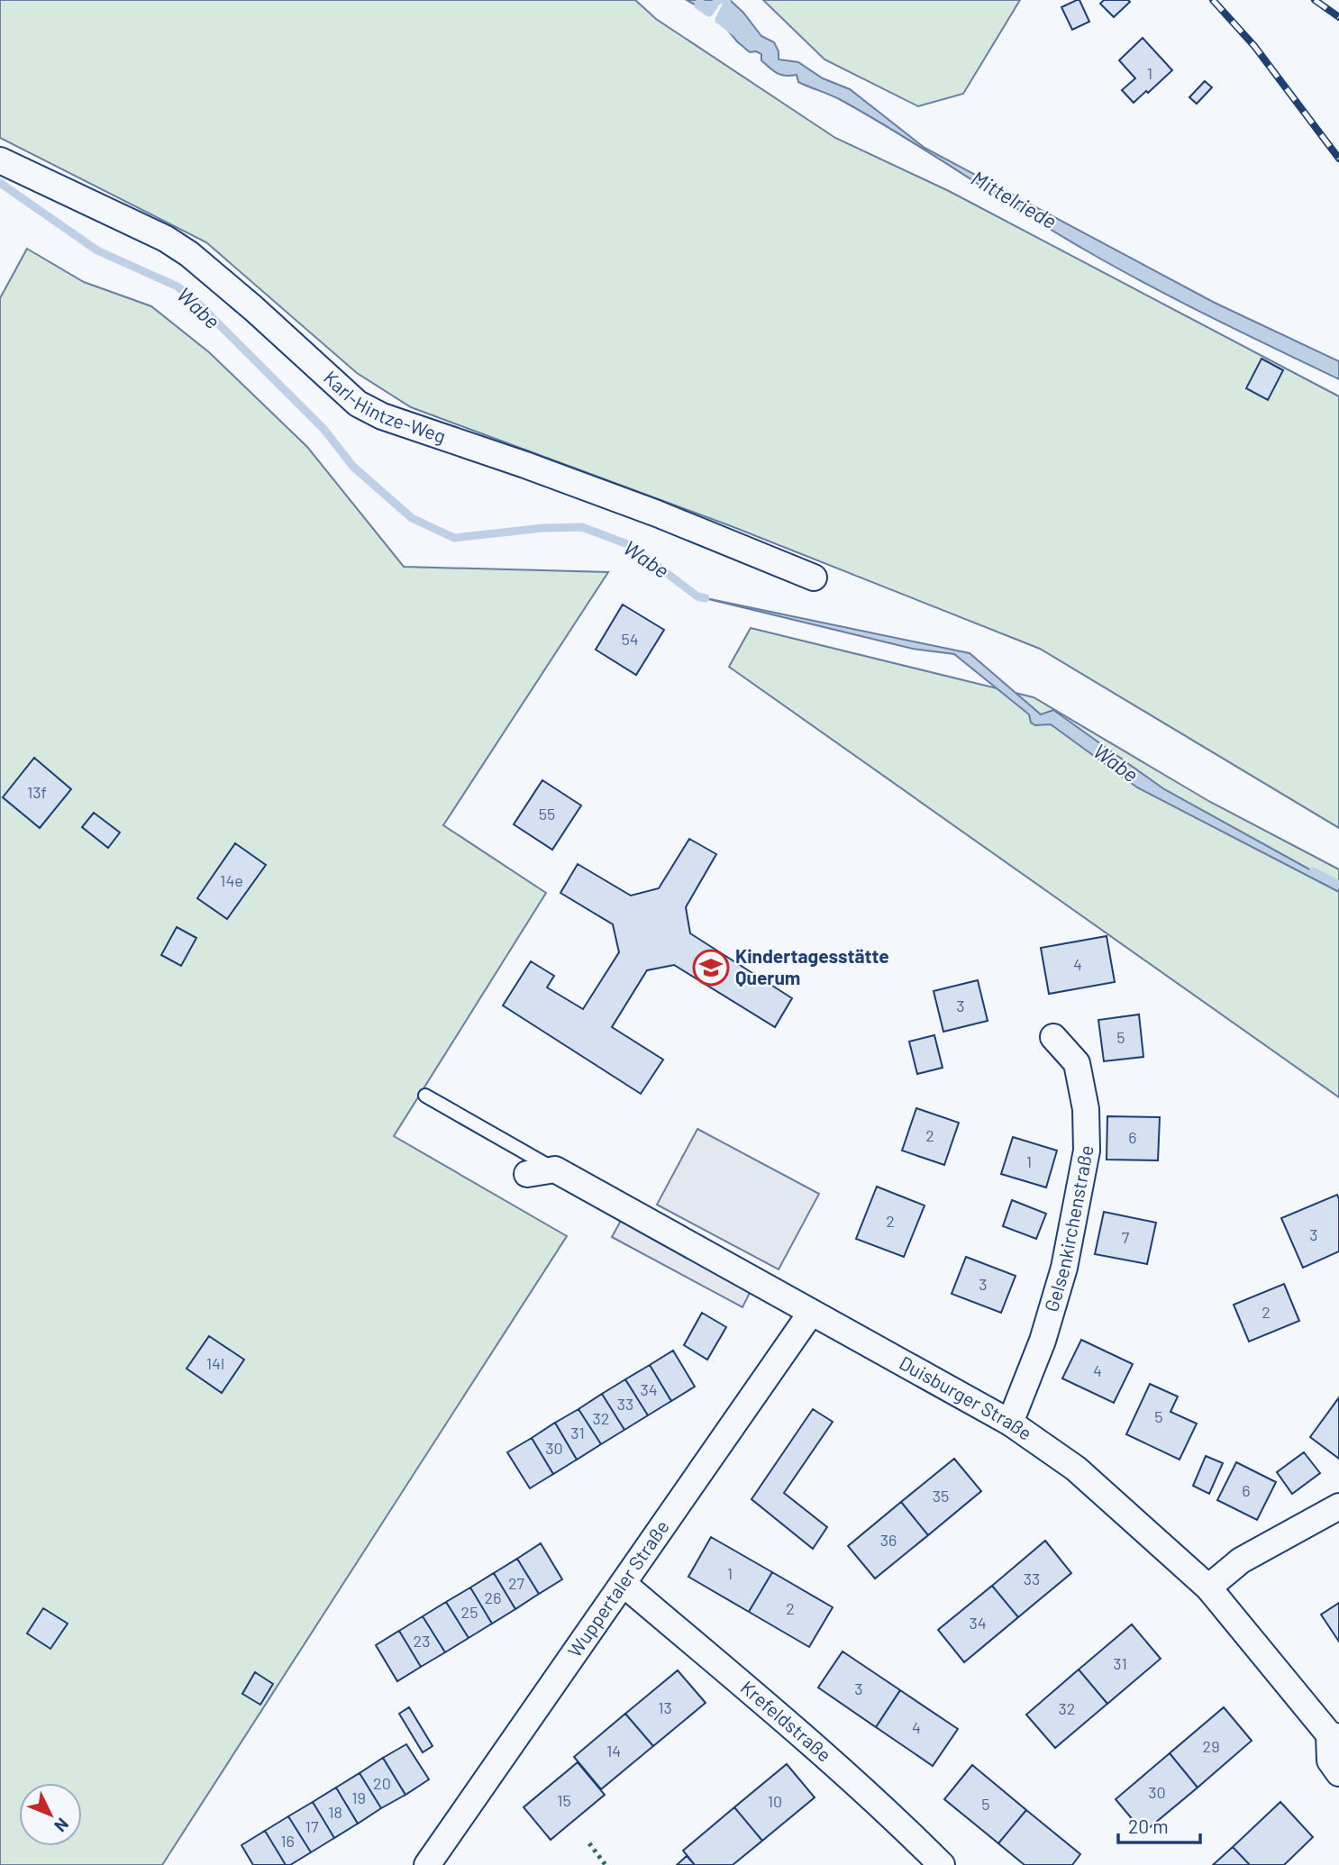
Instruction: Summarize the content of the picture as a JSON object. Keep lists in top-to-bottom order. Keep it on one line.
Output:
{"streets":{"street":["Karl-Hintze-Weg","Gelsenkirchenstraße","Duisburger Straße","Wuppertaler Straße","Krefeldstraße"]},"crossings":[["Gelsenkirchenstraße","Duisburger Straße"],["Duisburger Straße","Wuppertaler Straße"],["Wuppertaler Straße","Krefeldstraße"]],"water":["Mittelriede","Wabe"],"places":{"school or university":["Kindertagesstätte Querum"]},"house_numbers":["1","54","13f","55","14e","4","3","5","2","6","1","2","3","7","3","2","14l","4","34","33","5","32","31","30","6","35","36","1","33","27","26","2","25","34","23","31","3","13","32","4","29","14","20","30","19","15","10","5","18","17","16"],"scale_bar":"20 m","north":"bottom right"}
